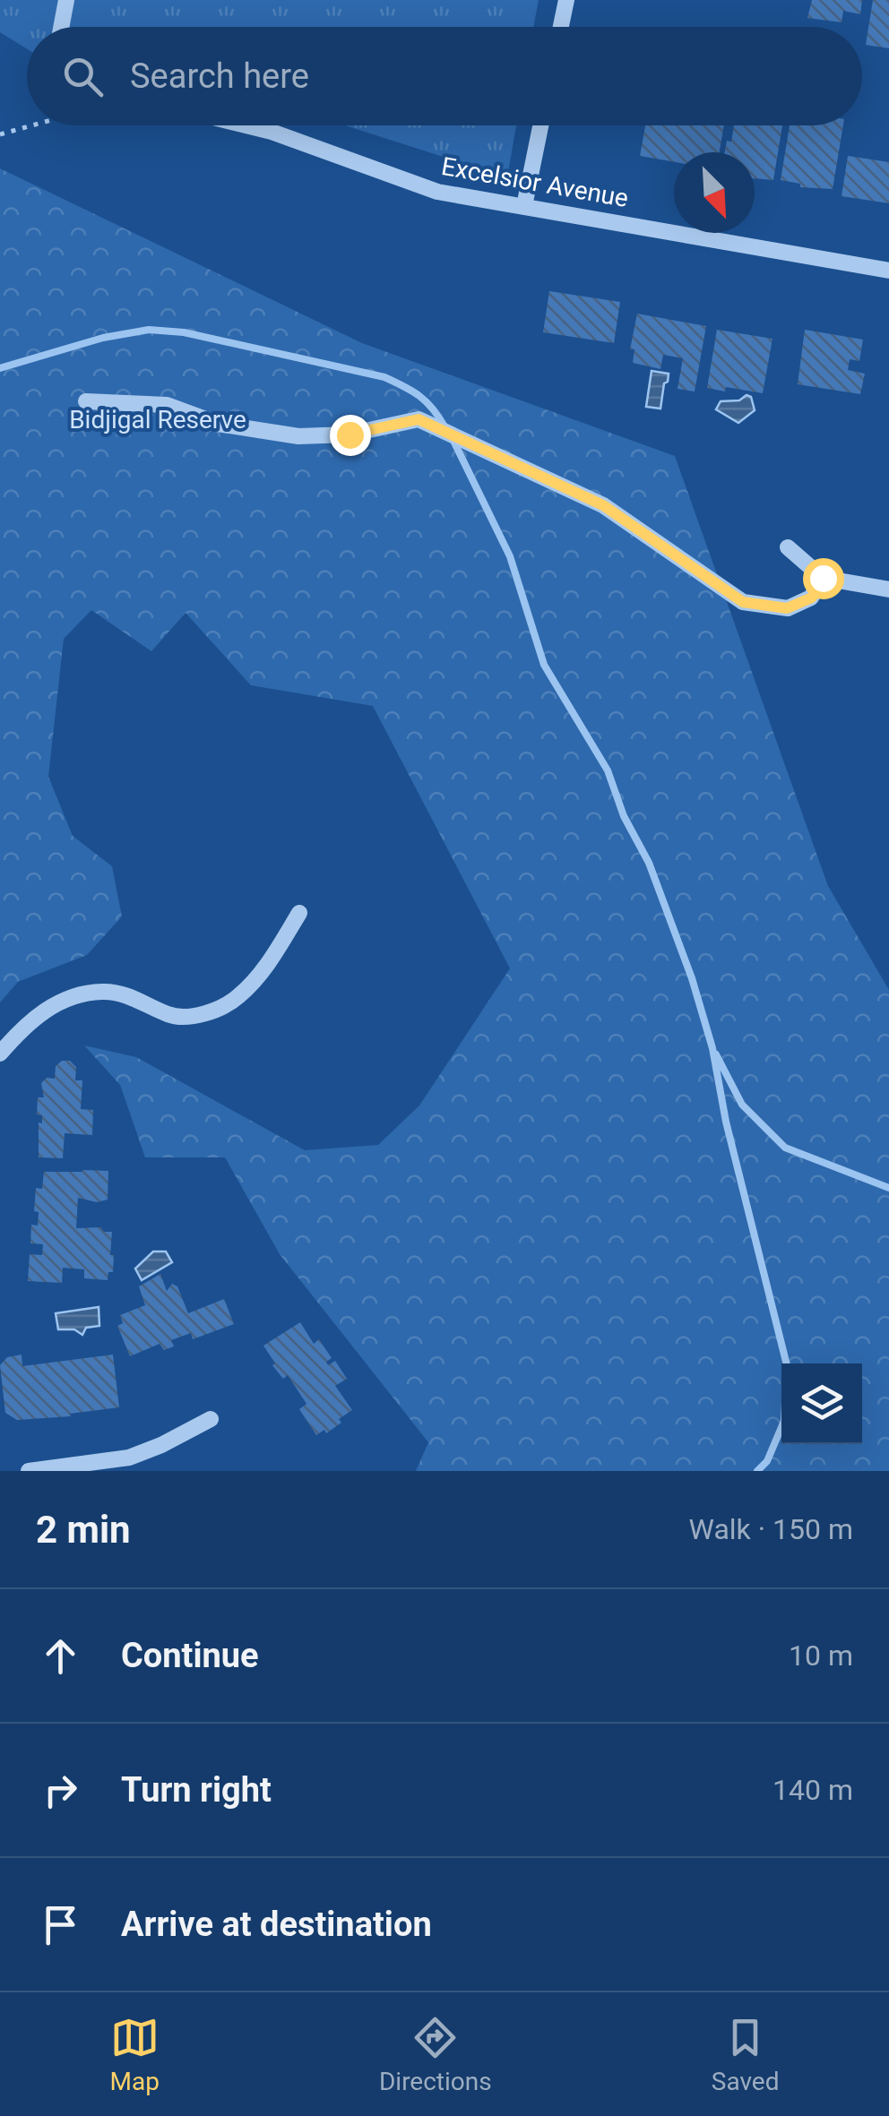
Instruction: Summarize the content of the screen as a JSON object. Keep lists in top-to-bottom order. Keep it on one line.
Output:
{"streets":{"street":["Excelsior Avenue"]},"parks":["Bidjigal Reserve"],"north":"bottom right","page":{"search":"Search here","heading":["2 min","Walk · 150 m"],"list":[["Continue","10 m"],["Turn right","140 m"],"Arrive at destination"],"nav":["Map","Directions","Saved"]}}
